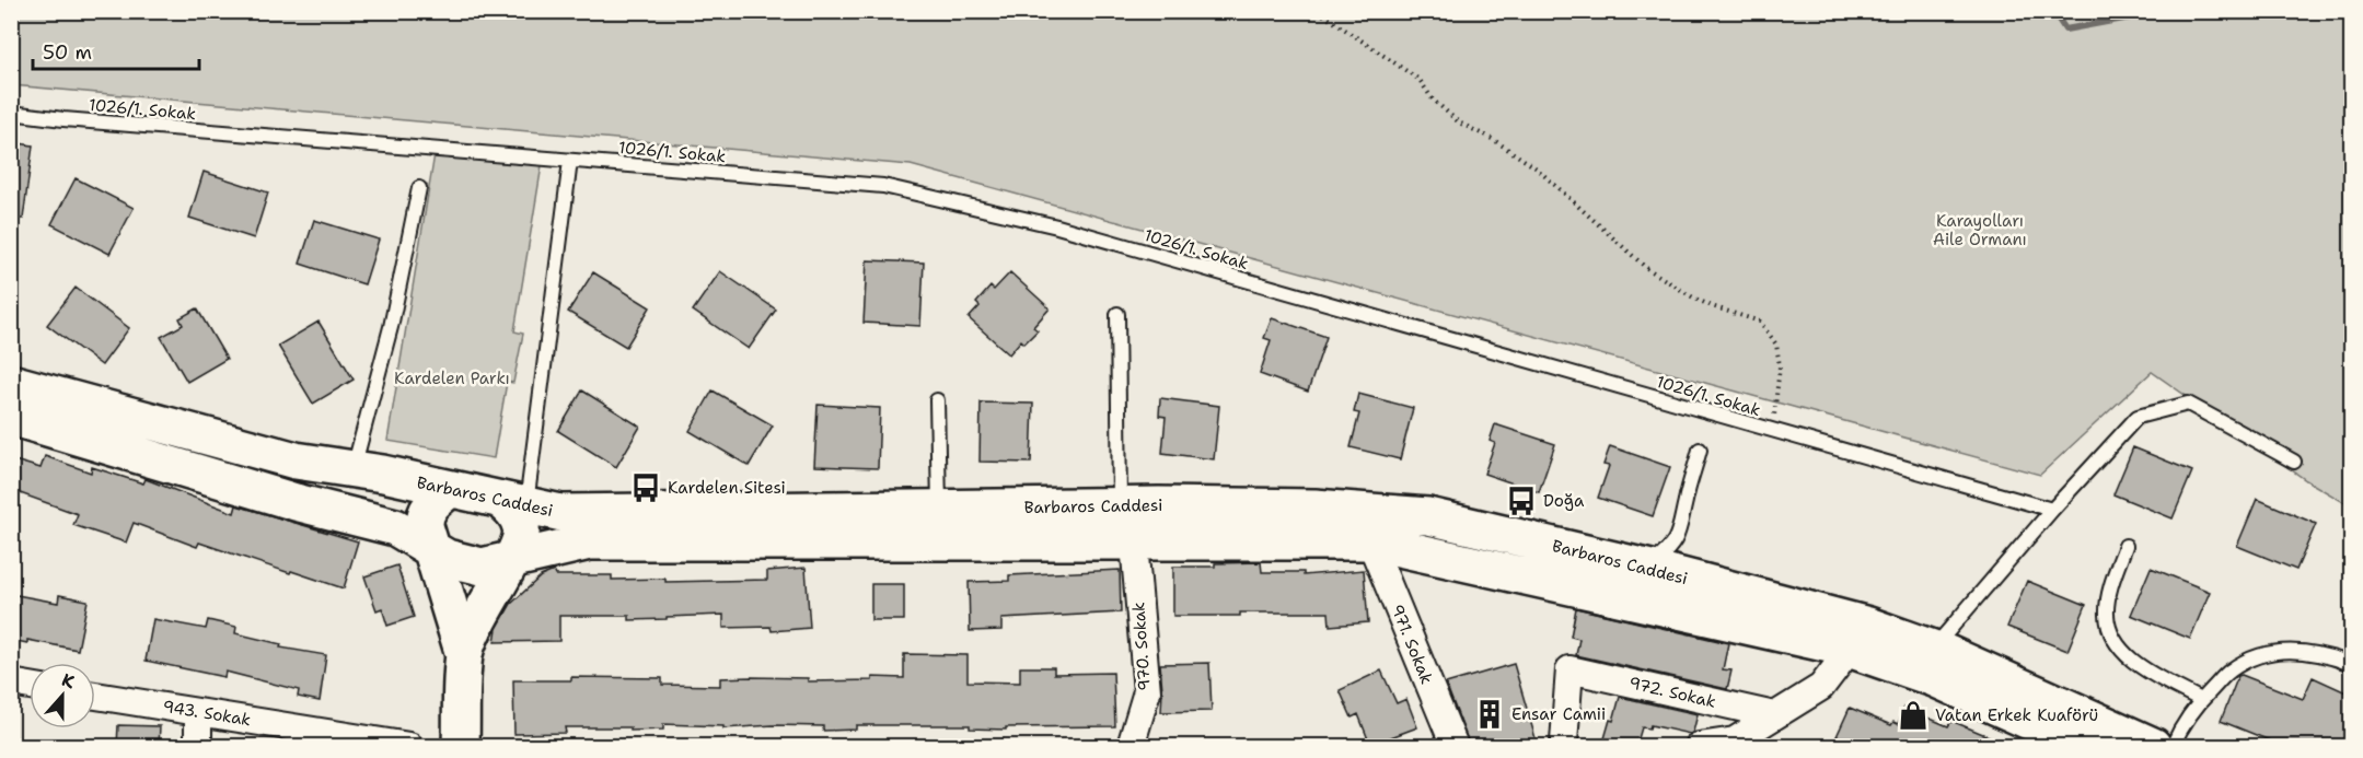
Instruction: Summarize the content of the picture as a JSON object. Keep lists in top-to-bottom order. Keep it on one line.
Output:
{"streets":{"main road":["Barbaros Caddesi"],"street":["971. Sokak","970. Sokak","972. Sokak","943. Sokak"],"lane":["1026/1. Sokak"]},"crossings":[["Barbaros Caddesi","971. Sokak"],["Barbaros Caddesi","970. Sokak"]],"parks":["Karayolları Aile Ormanı","Kardelen Parkı"],"places":{"bus stop":["Kardelen Sitesi","Doğa"],"building":["Ensar Camii"],"shop":["Vatan Erkek Kuaförü"]},"scale_bar":"50 m","north":"top"}
